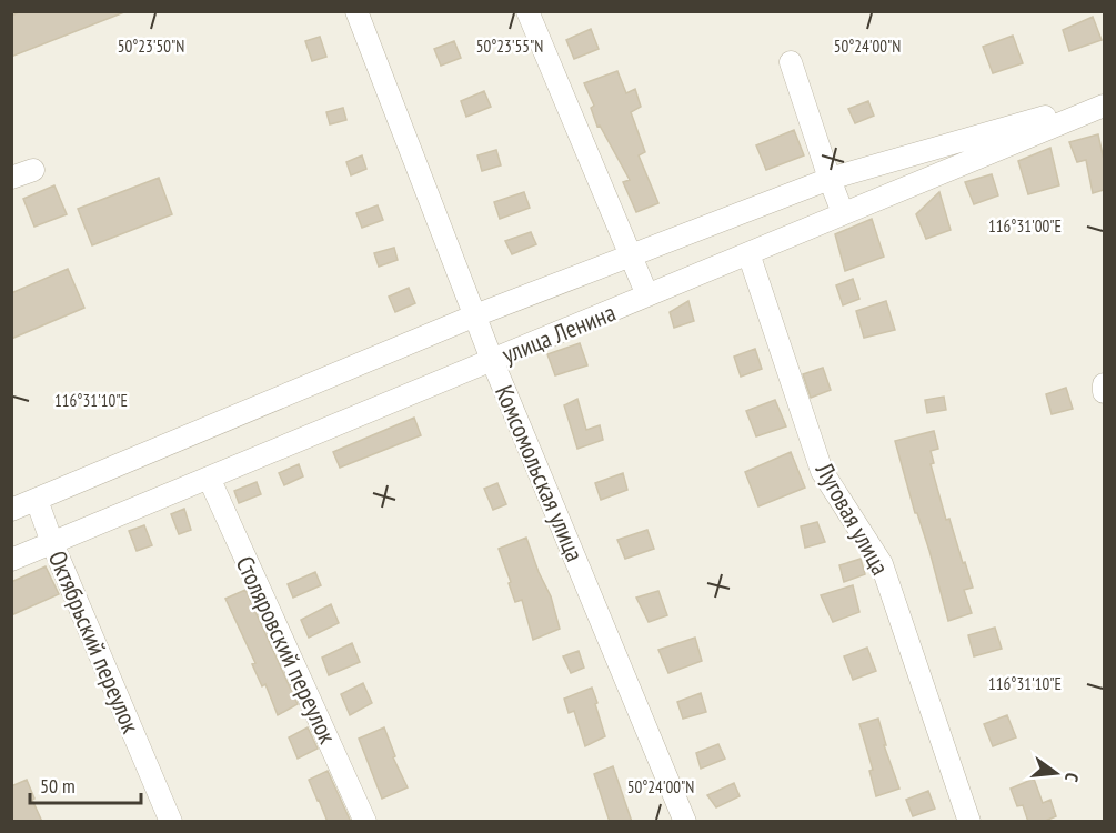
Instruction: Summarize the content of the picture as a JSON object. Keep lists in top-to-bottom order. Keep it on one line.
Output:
{"streets":{"street":["улица Ленина","Комсомольская улица","Луговая улица","Октябрьский переулок","Столяровский переулок"]},"crossings":[["улица Ленина","Комсомольская улица"],["улица Ленина","Луговая улица"],["улица Ленина","Октябрьский переулок"],["улица Ленина","Столяровский переулок"]],"scale_bar":"50 m","north":"right","coordinates":["50°23'50\"N","50°23'55\"N","50°24'00\"N","116°31'00\"E","116°31'10\"E"]}
